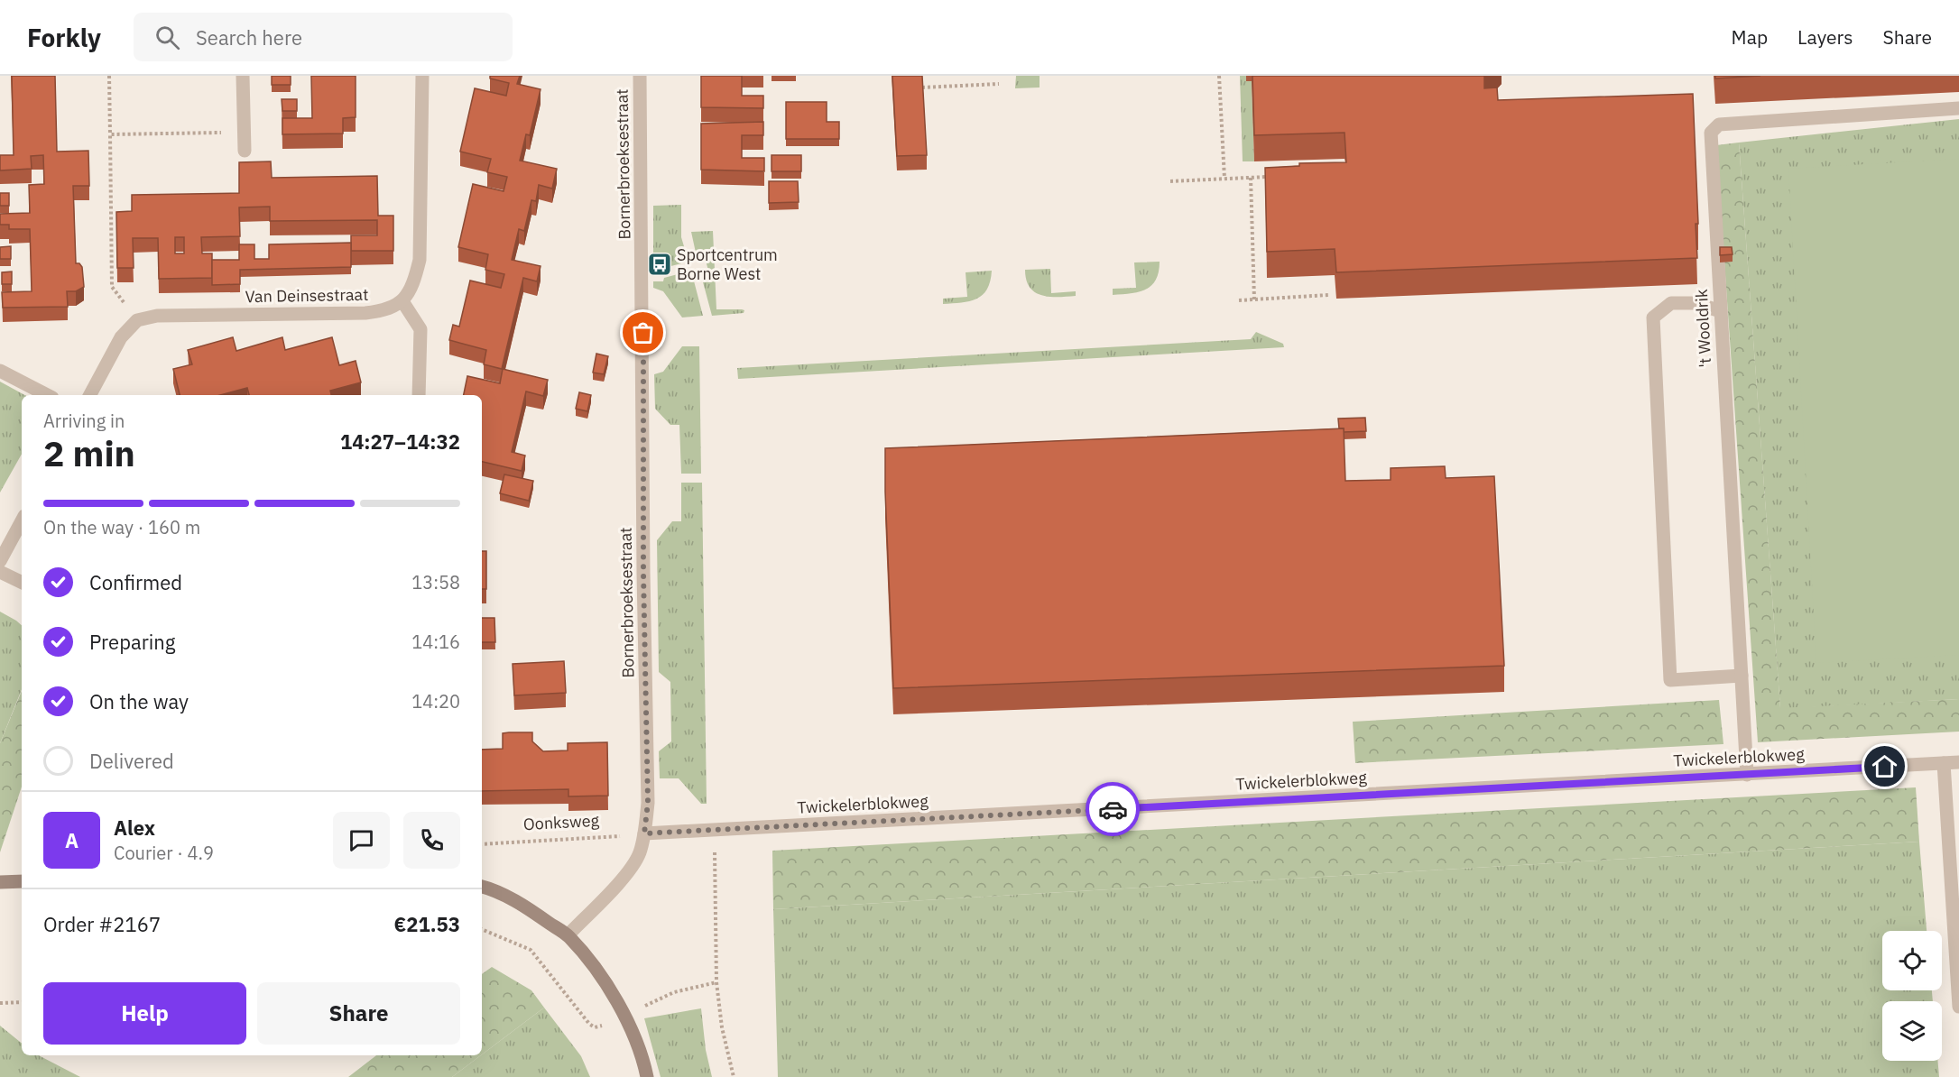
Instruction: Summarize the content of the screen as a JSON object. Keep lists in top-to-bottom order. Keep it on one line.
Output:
{"streets":{"street":["Bornerbroeksestraat","Van Deinsestraat","'t Wooldrik","Twickelerblokweg"],"path":["Oonksweg"]},"crossings":[["Bornerbroeksestraat","Twickelerblokweg"],["Bornerbroeksestraat","Oonksweg"],["'t Wooldrik","Twickelerblokweg"],["Twickelerblokweg","Oonksweg"]],"places":{"bus stop":["Sportcentrum Borne West"]},"page":{"header":"Forkly","search":"Search here","nav":["Map","Layers","Share"],"heading":["2 min","Arriving in","14:27–14:32"],"panel":["Alex","Courier · 4.9","Order #2167","€21.53"],"bar":"On the way · 160 m","list":[["Confirmed","13:58"],["Preparing","14:16"],["On the way","14:20"],"Delivered"],"round":"A","buttons":["Help","Share"]}}
